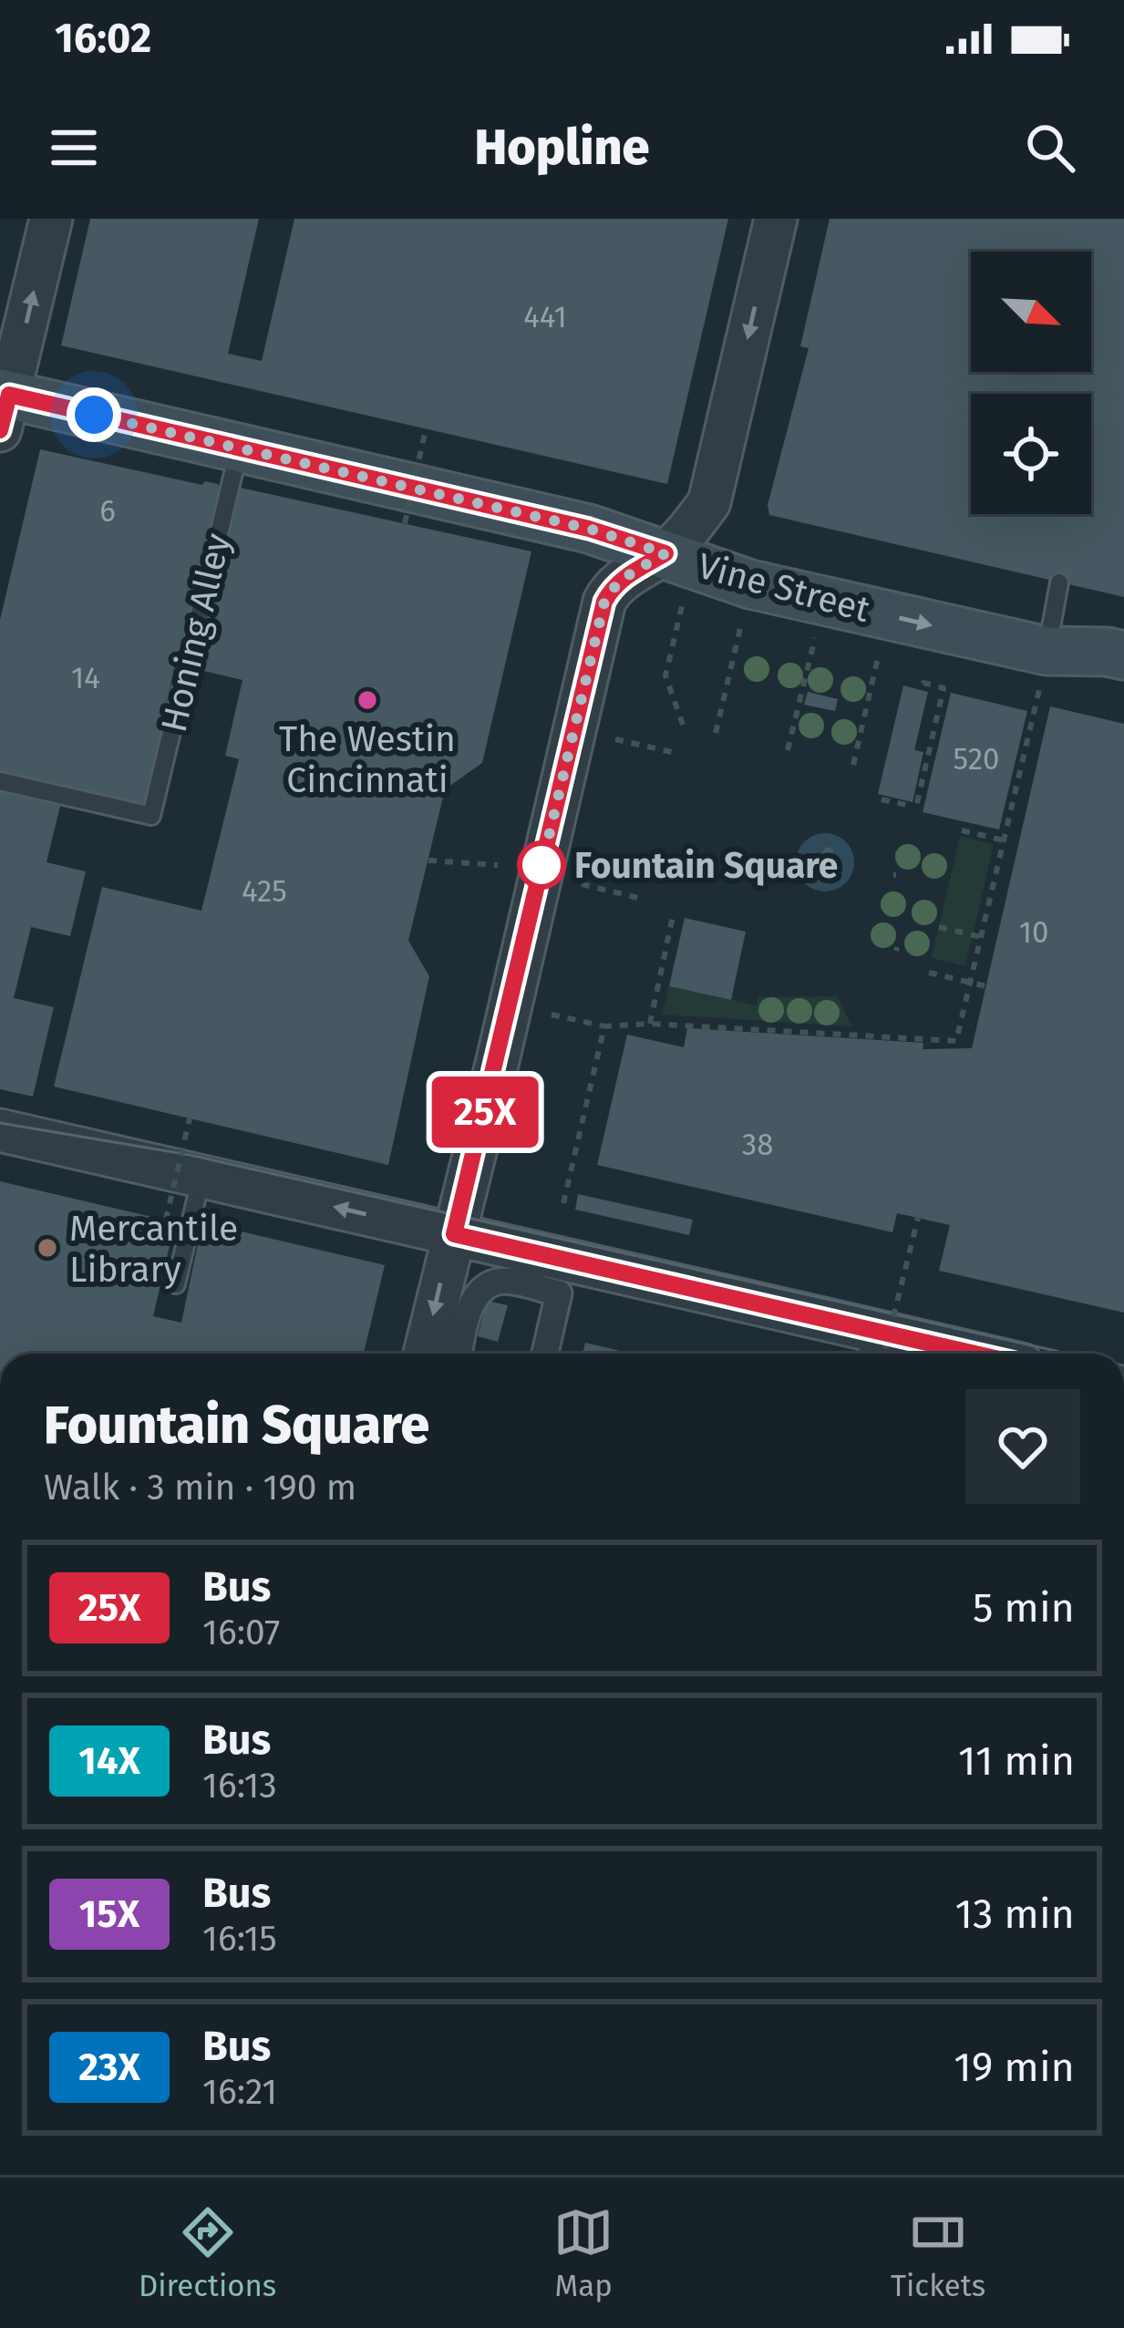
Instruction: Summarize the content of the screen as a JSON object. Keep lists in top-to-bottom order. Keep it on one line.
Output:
{"streets":{"main road":["Vine Street"],"lane":["Honing Alley"]},"crossings":[["Vine Street","Honing Alley"]],"places":["The Westin Cincinnati","Fountain Square","Mercantile Library"],"lines":["bus line 25X"],"house_numbers":["441","6","14","520","425","10","38"],"north":"bottom right","page":{"status":"16:02","header":"Hopline","on_map":"25X","heading":["Fountain Square","Walk · 3 min · 190 m"],"list":[{"mark":"25X","name":"Bus","note":"16:07","value":"5 min"},{"mark":"14X","name":"Bus","note":"16:13","value":"11 min"},{"mark":"15X","name":"Bus","note":"16:15","value":"13 min"},{"mark":"23X","name":"Bus","note":"16:21","value":"19 min"}],"tabs":["Directions","Map","Tickets"]}}
